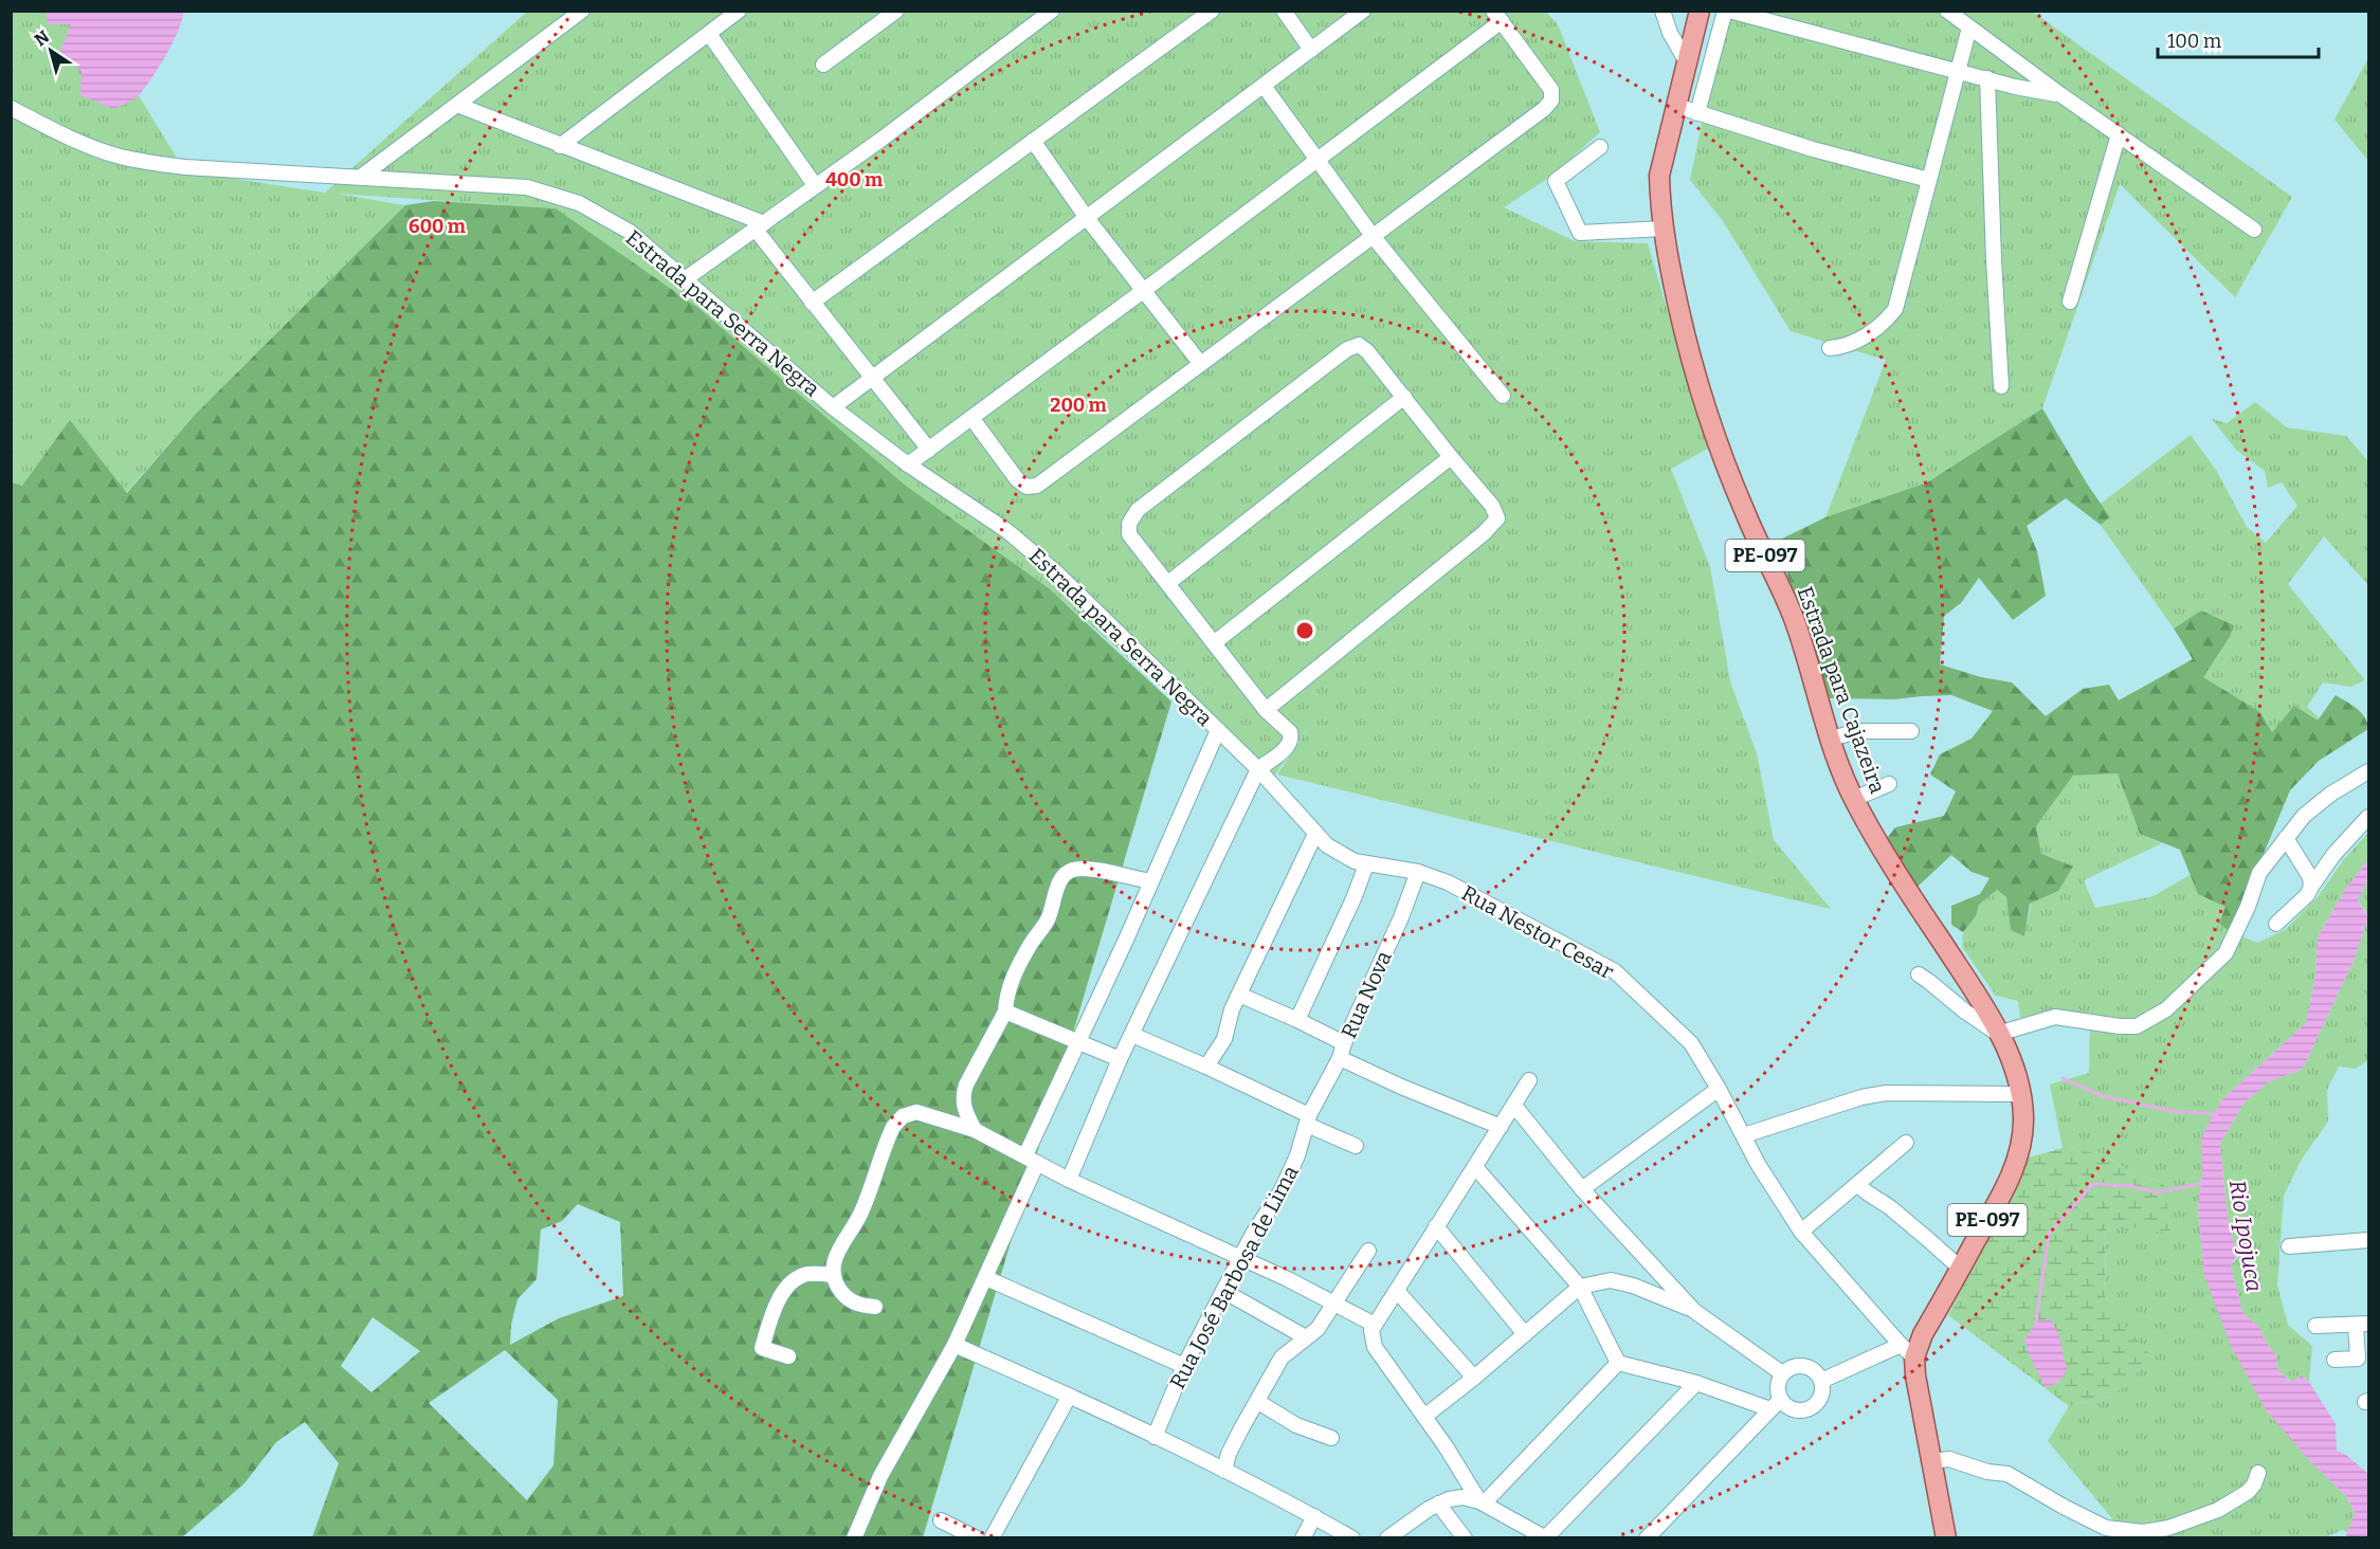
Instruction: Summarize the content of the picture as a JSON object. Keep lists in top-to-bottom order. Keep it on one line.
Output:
{"streets":{"main road":["PE-097","Estrada para Cajazeira"],"street":["Estrada para Serra Negra","Rua Nestor Cesar","Rua Nova","Rua José Barbosa de Lima"]},"crossings":[["Estrada para Serra Negra","Rua Nestor Cesar"],["PE-097","Estrada para Cajazeira"],["PE-097","Rua Nestor Cesar"],["Rua Nestor Cesar","Rua Nova"],["Rua Nova","Rua José Barbosa de Lima"]],"water":["Rio Ipojuca"],"scale_bar":"100 m","north":"top left","rings":["400 m","600 m","200 m"]}
